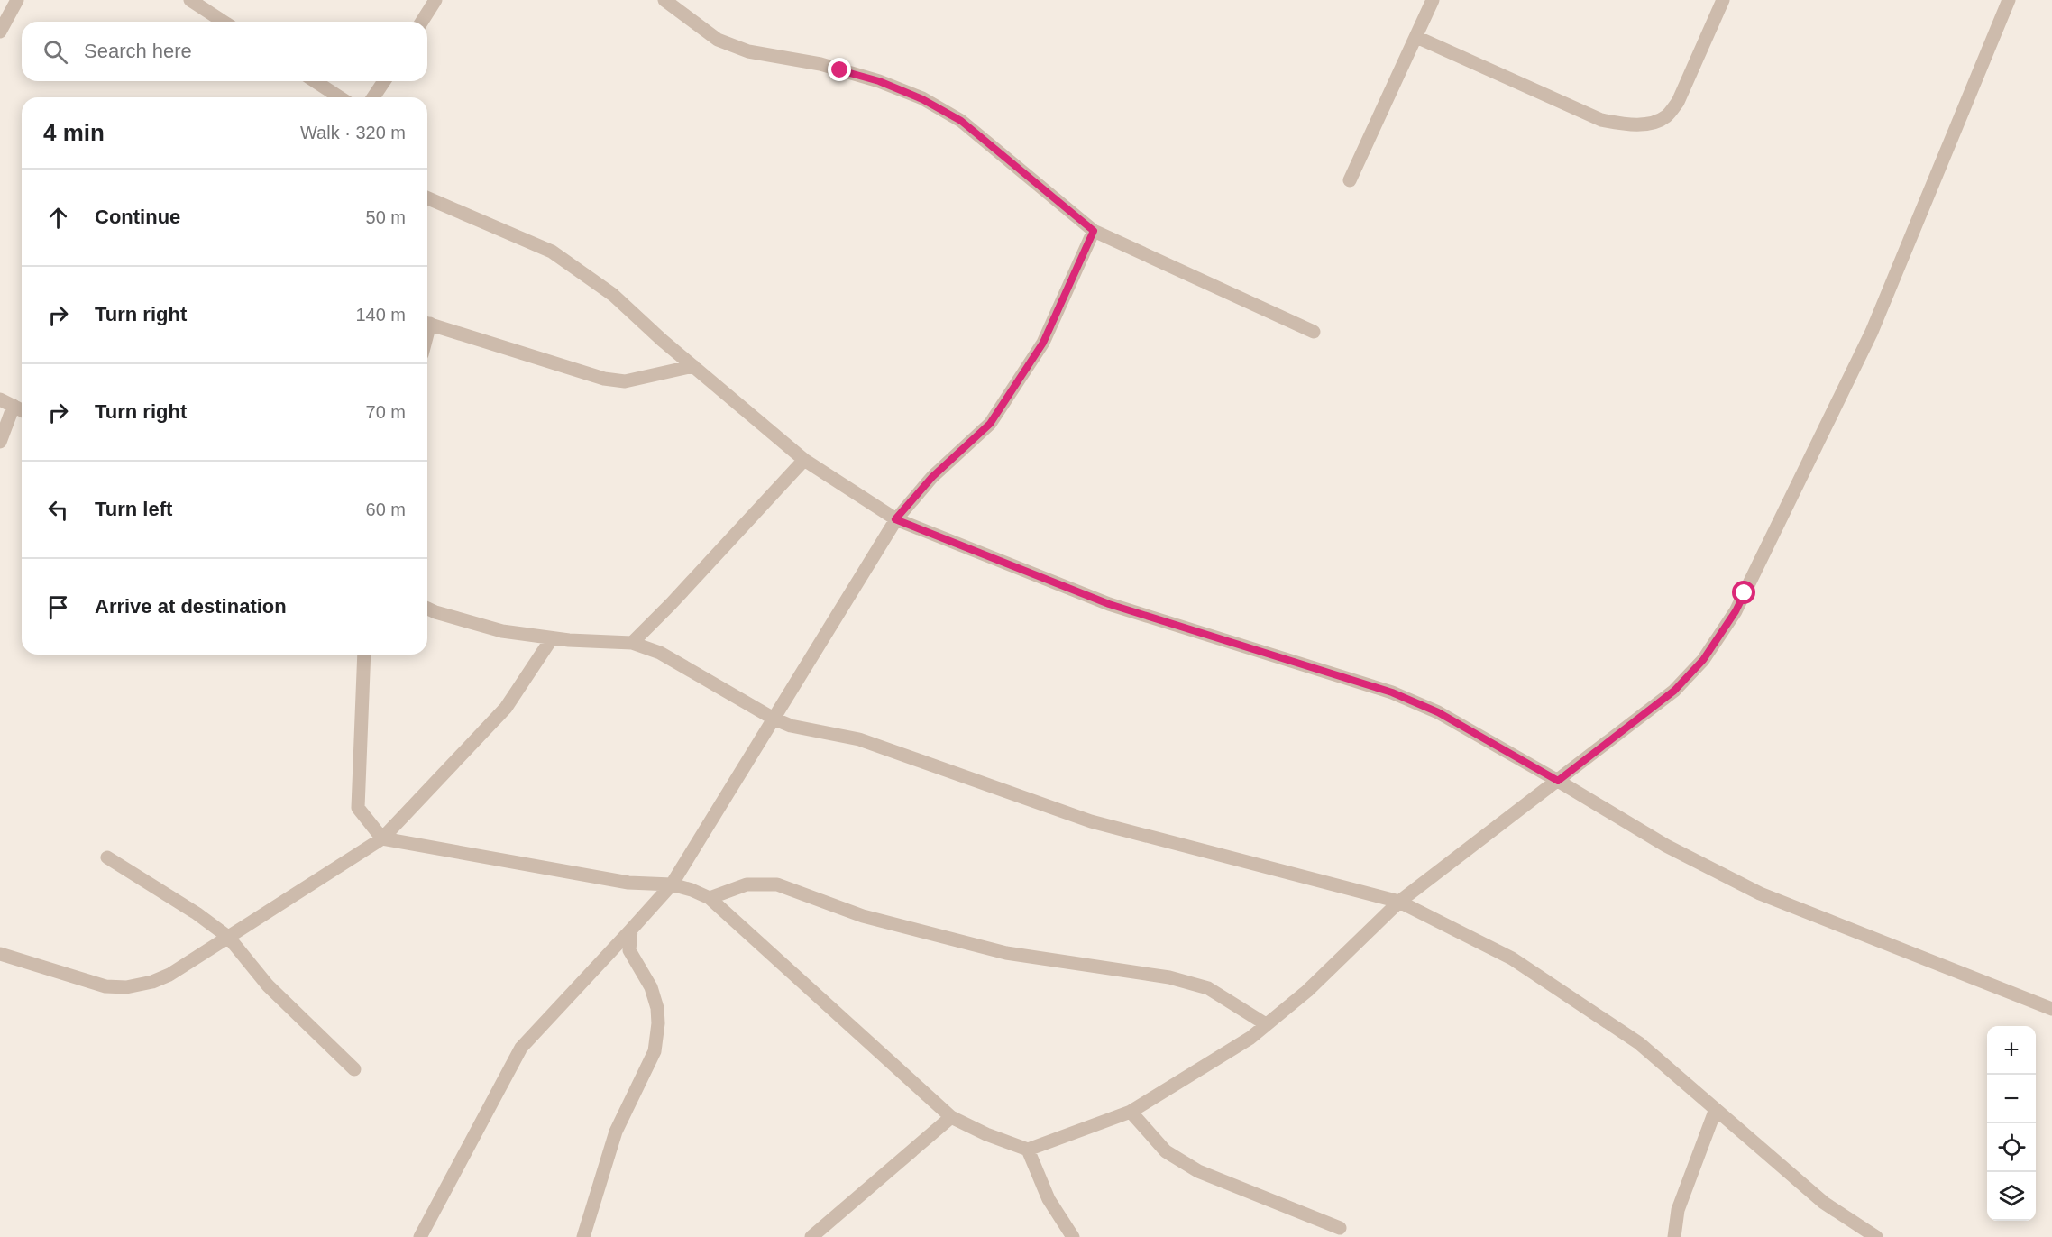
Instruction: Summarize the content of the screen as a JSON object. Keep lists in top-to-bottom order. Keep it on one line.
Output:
{"page":{"search":"Search here","heading":["4 min","Walk · 320 m"],"list":[["Continue","50 m"],["Turn right","140 m"],["Turn right","70 m"],["Turn left","60 m"],"Arrive at destination"],"map_buttons":["+","−"]}}
